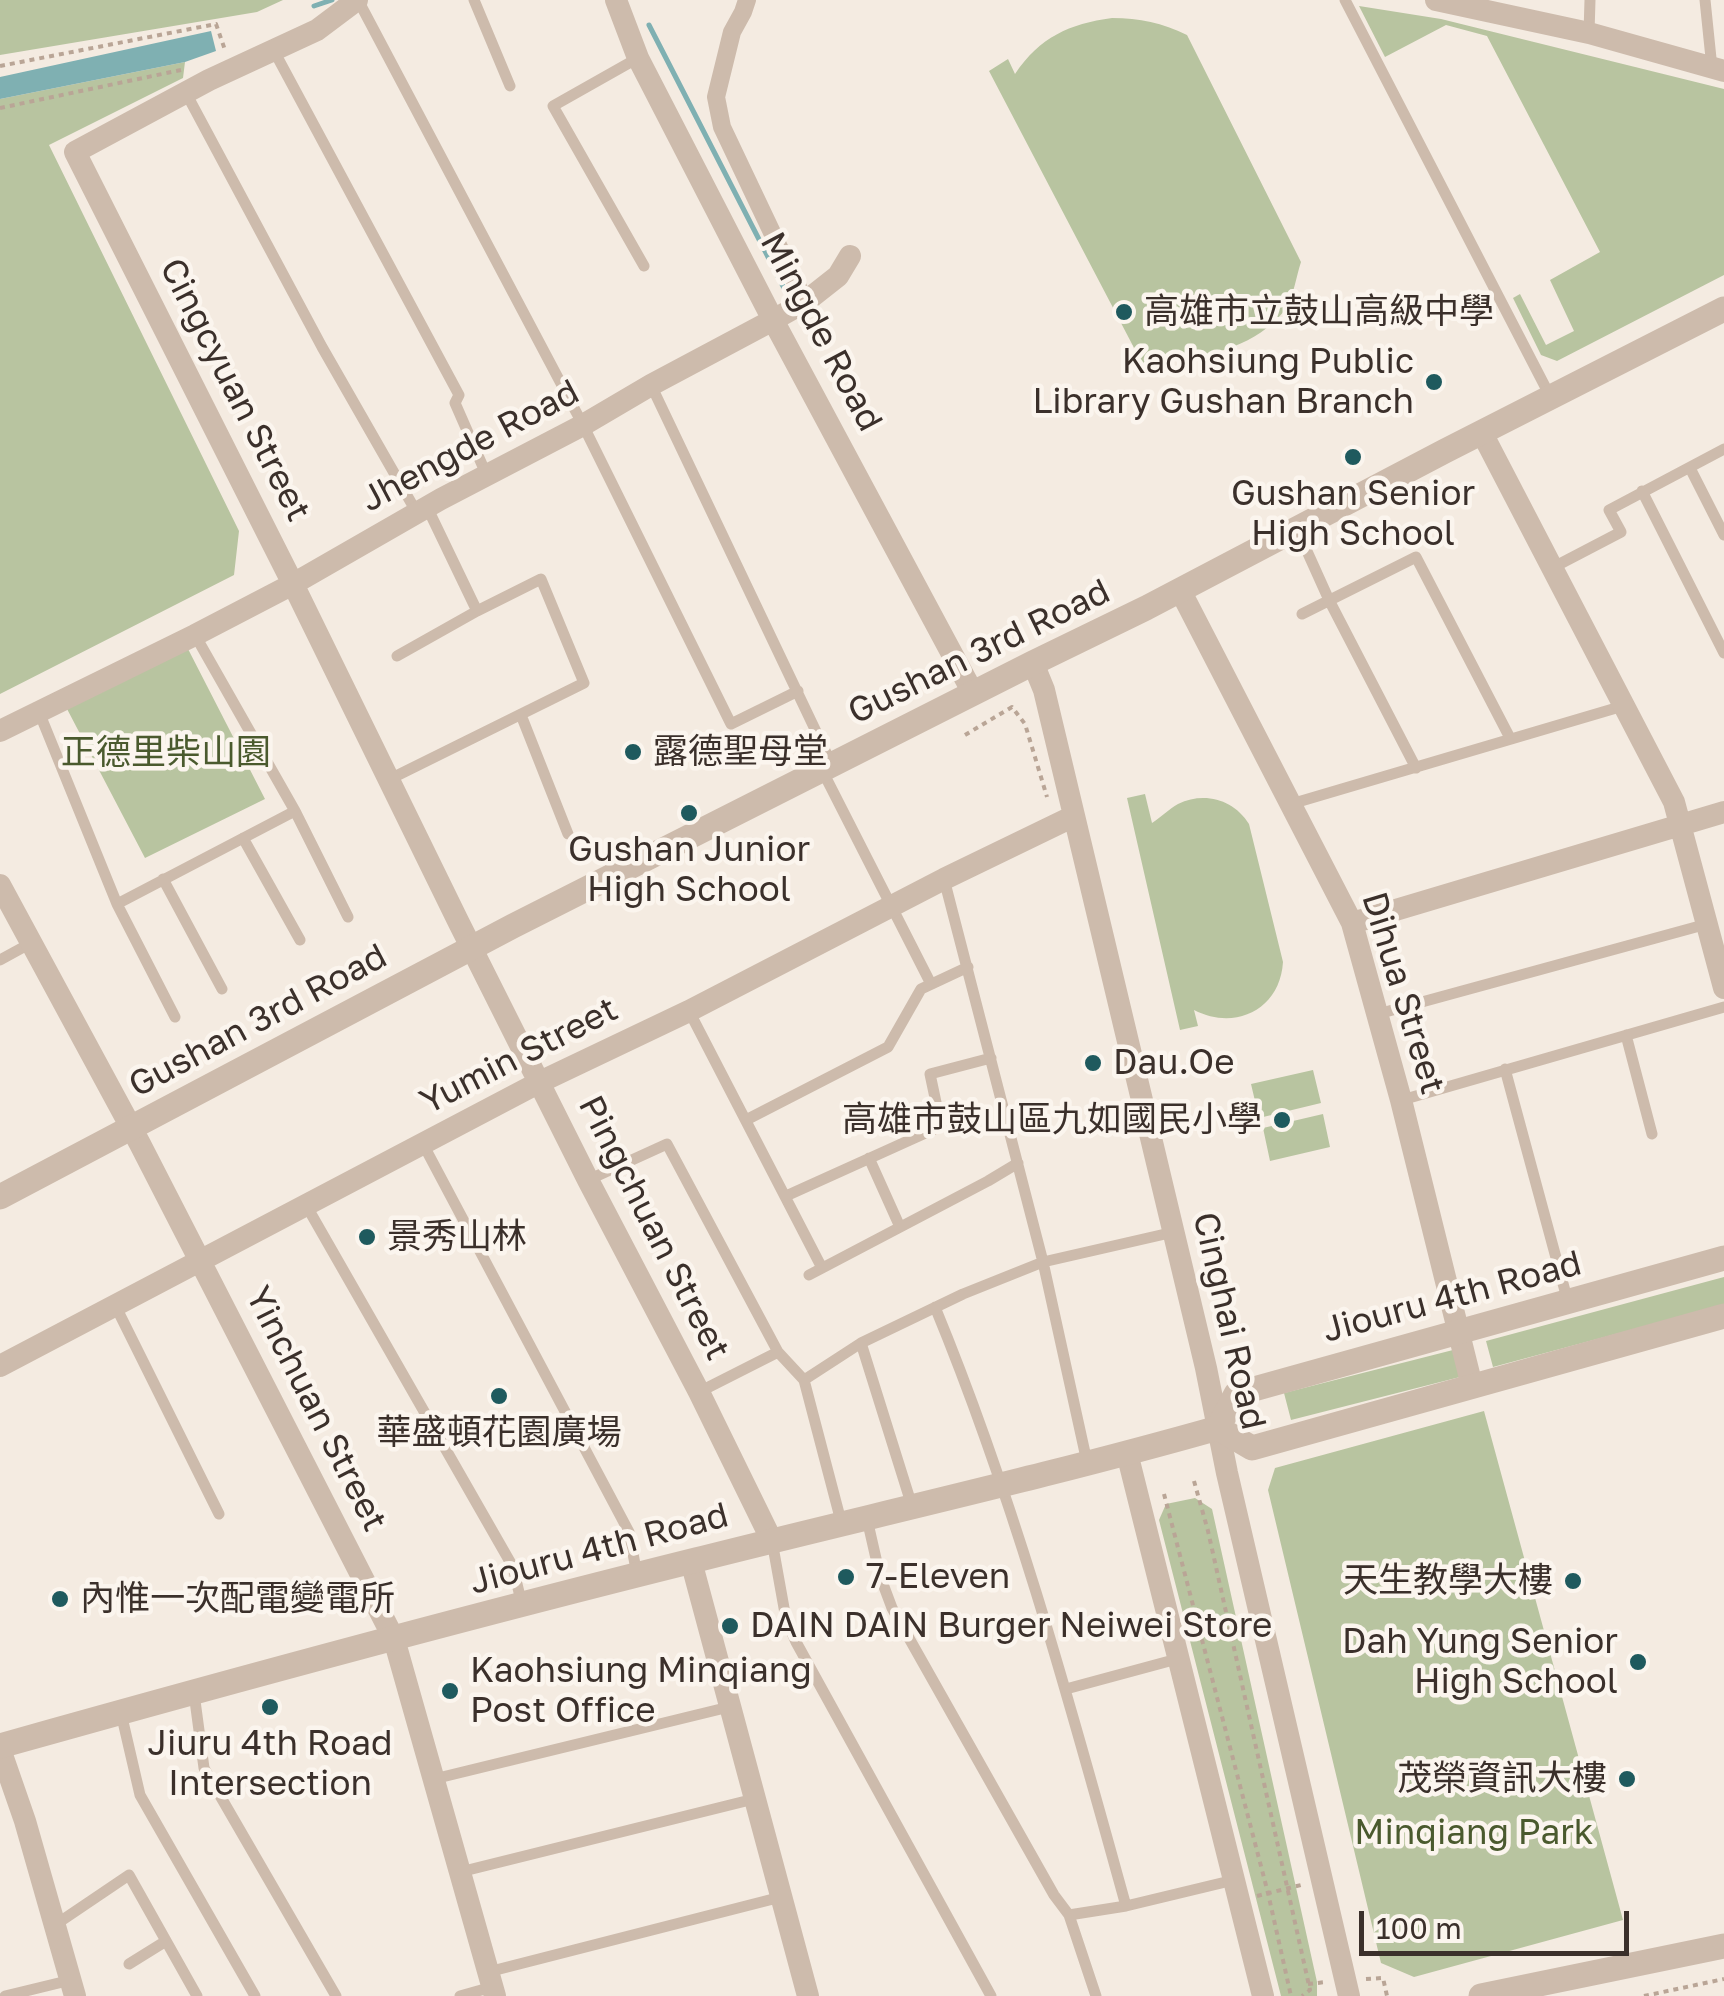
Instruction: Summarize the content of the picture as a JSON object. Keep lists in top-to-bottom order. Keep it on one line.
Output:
{"streets":{"street":["Mingde Road","Cingcyuan Street","Jhengde Road","Gushan 3rd Road","Dihua Street","Yumin Street","Pingchuan Street","Jiouru 4th Road","Cinghai Road","Yinchuan Street"]},"crossings":[["Mingde Road","Jhengde Road"],["Mingde Road","Gushan 3rd Road"],["Cingcyuan Street","Jhengde Road"],["Cingcyuan Street","Gushan 3rd Road"],["Cingcyuan Street","Pingchuan Street"],["Gushan 3rd Road","Dihua Street"],["Gushan 3rd Road","Pingchuan Street"],["Gushan 3rd Road","Cinghai Road"],["Gushan 3rd Road","Yinchuan Street"],["Dihua Street","Jiouru 4th Road"],["Yumin Street","Pingchuan Street"],["Yumin Street","Cinghai Road"],["Yumin Street","Yinchuan Street"],["Pingchuan Street","Jiouru 4th Road"],["Jiouru 4th Road","Cinghai Road"],["Jiouru 4th Road","Yinchuan Street"]],"parks":["正德里柴山園","Minqiang Park"],"places":["高雄市立鼓山高級中學","Kaohsiung Public Library Gushan Branch","Gushan Senior High School","露德聖母堂","Gushan Junior High School","Dau.Oe","高雄市鼓山區九如國民小學","景秀山林","華盛頓花園廣場","7-Eleven","天生教學大樓","內惟一次配電變電所","DAIN DAIN Burger Neiwei Store","Dah Yung Senior High School","Kaohsiung Minqiang Post Office","Jiuru 4th Road Intersection","茂榮資訊大樓"],"scale_bar":"100 m"}
